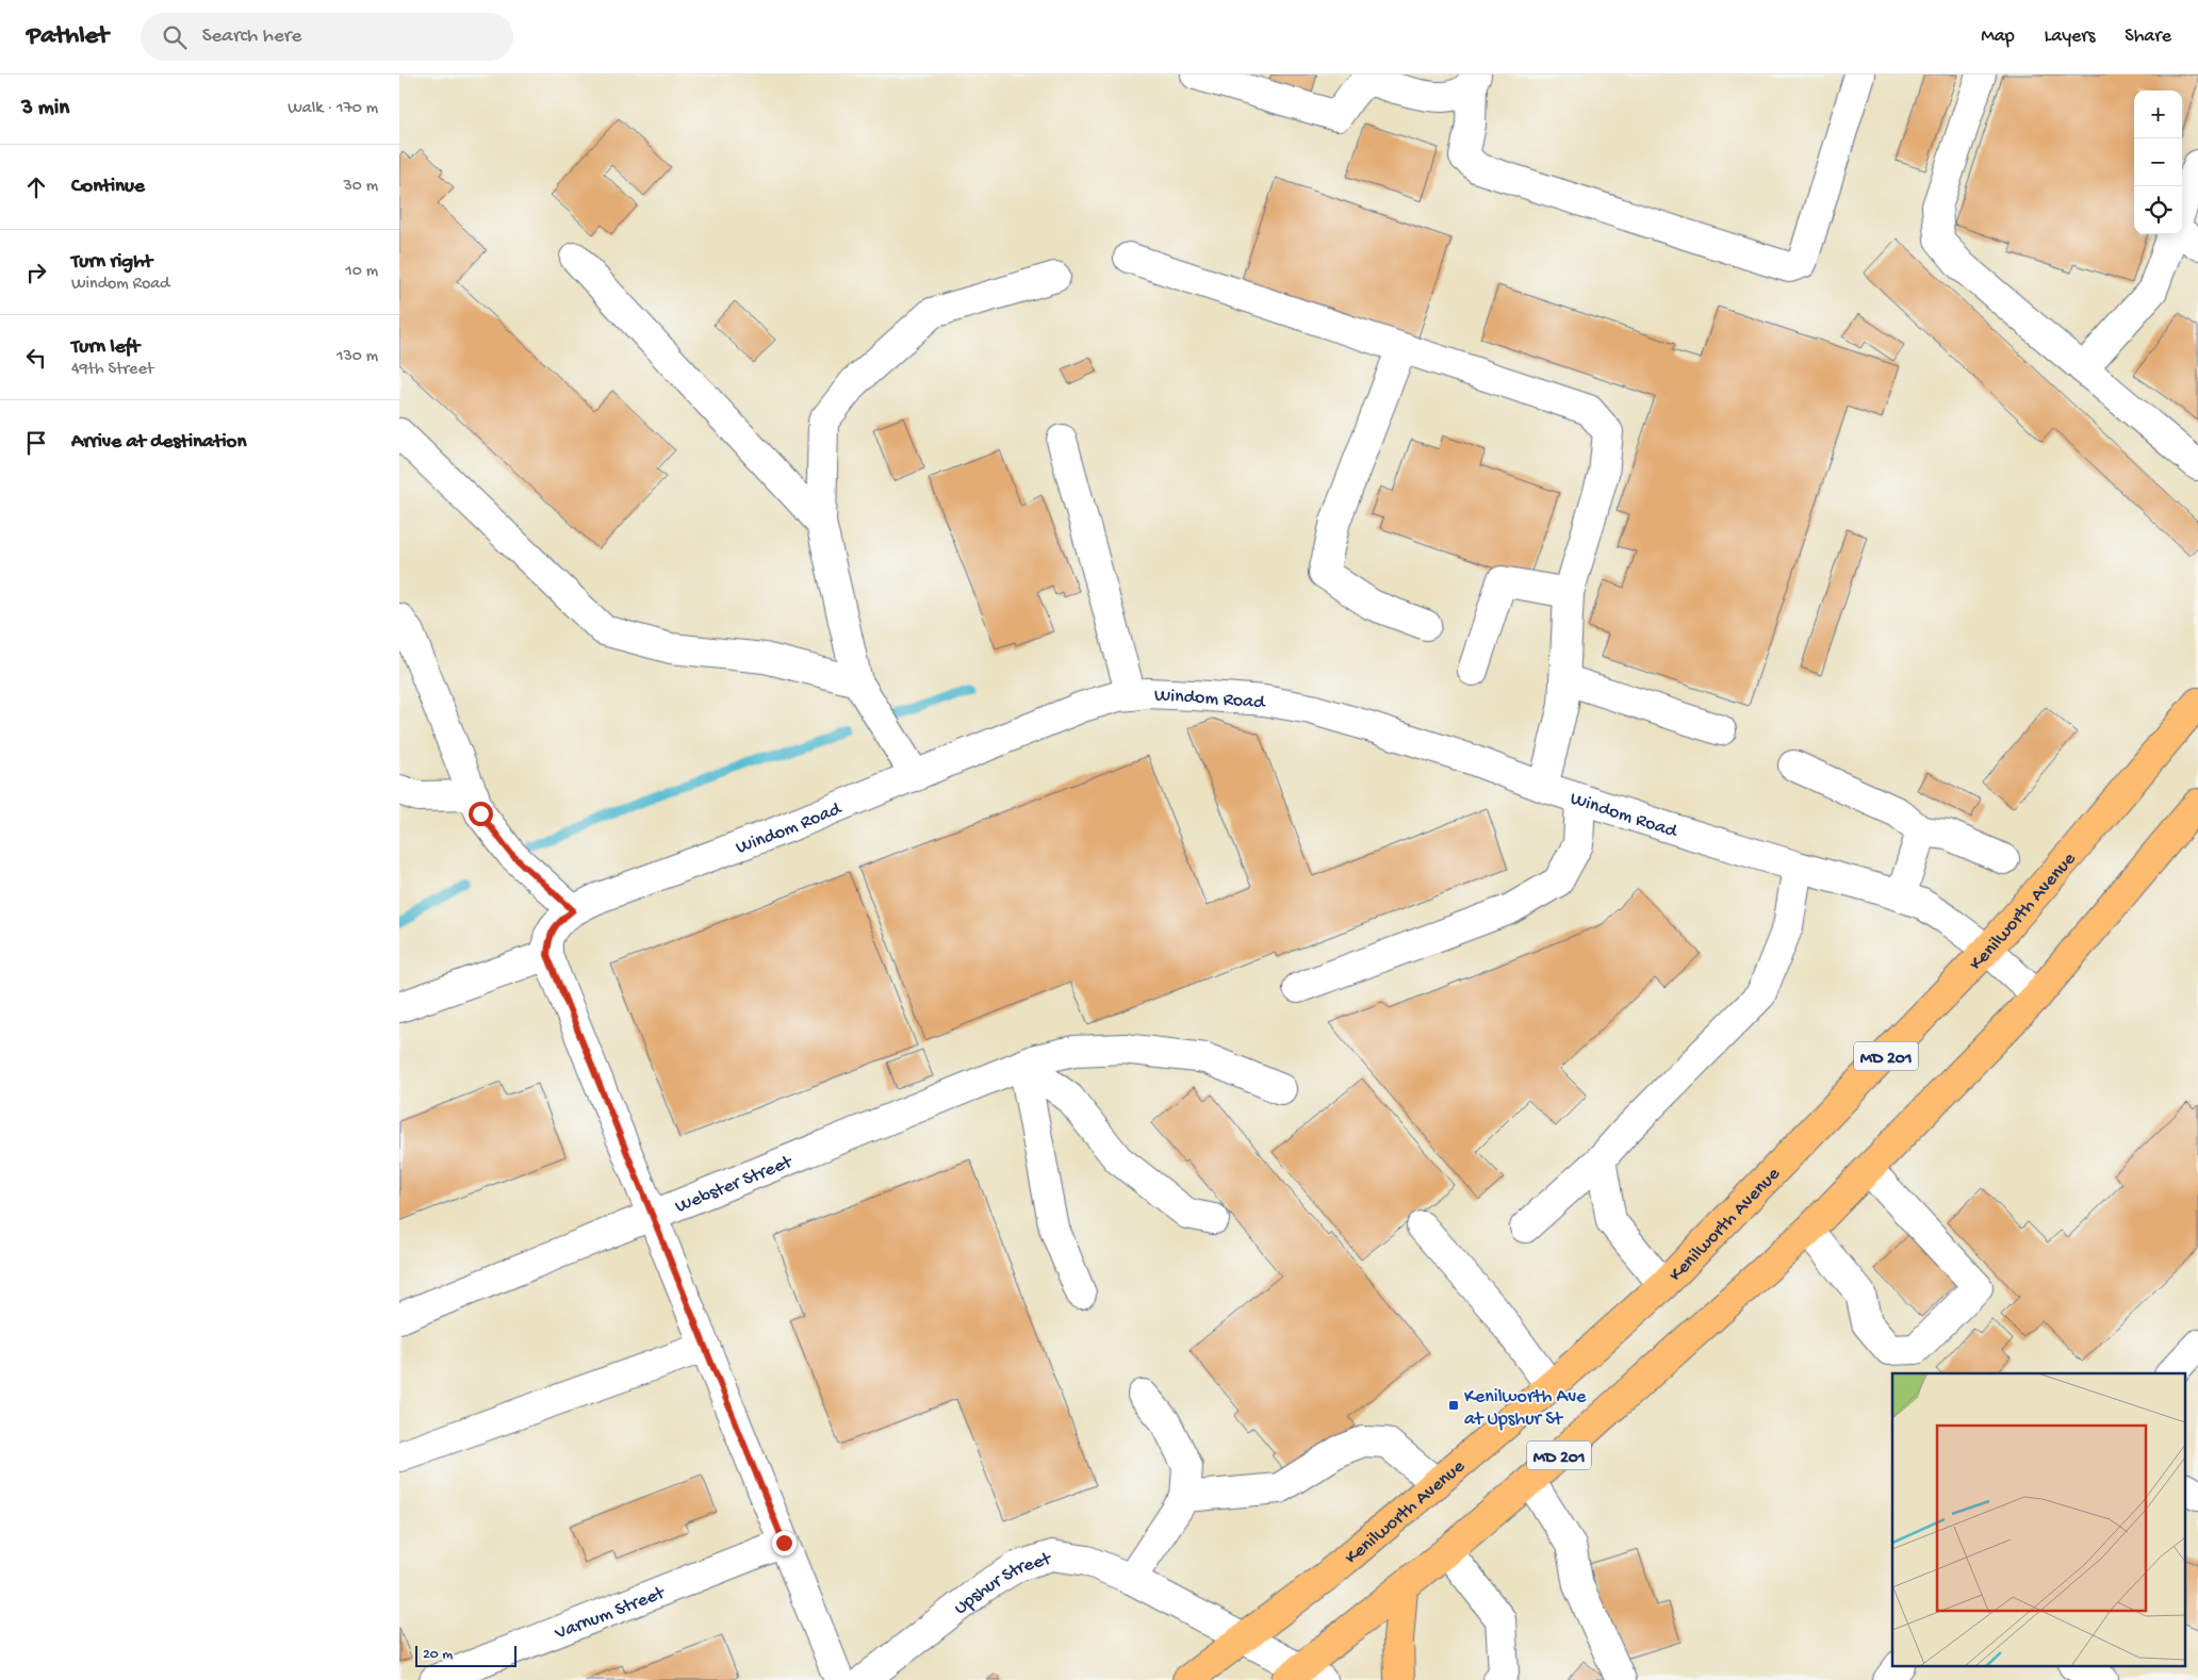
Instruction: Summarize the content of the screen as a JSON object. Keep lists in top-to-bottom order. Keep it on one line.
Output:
{"streets":{"main road":["Kenilworth Avenue","MD 201"],"street":["Windom Road","Webster Street","Upshur Street","Varnum Street"]},"crossings":[["Windom Road","Kenilworth Avenue"],["Windom Road","MD 201"],["Kenilworth Avenue","Upshur Street"],["MD 201","Upshur Street"]],"places":{"transit":["Kenilworth Ave at Upshur St"]},"scale_bar":"20 m","page":{"header":"Pathlet","search":"Search here","nav":["Map","Layers","Share"],"heading":["3 min","Walk · 170 m"],"map_buttons":["+","−"],"list":[["Continue","30 m"],["Turn right","Windom Road","10 m"],["Turn left","49th Street","130 m"],"Arrive at destination"],"scale":"20 m"}}
